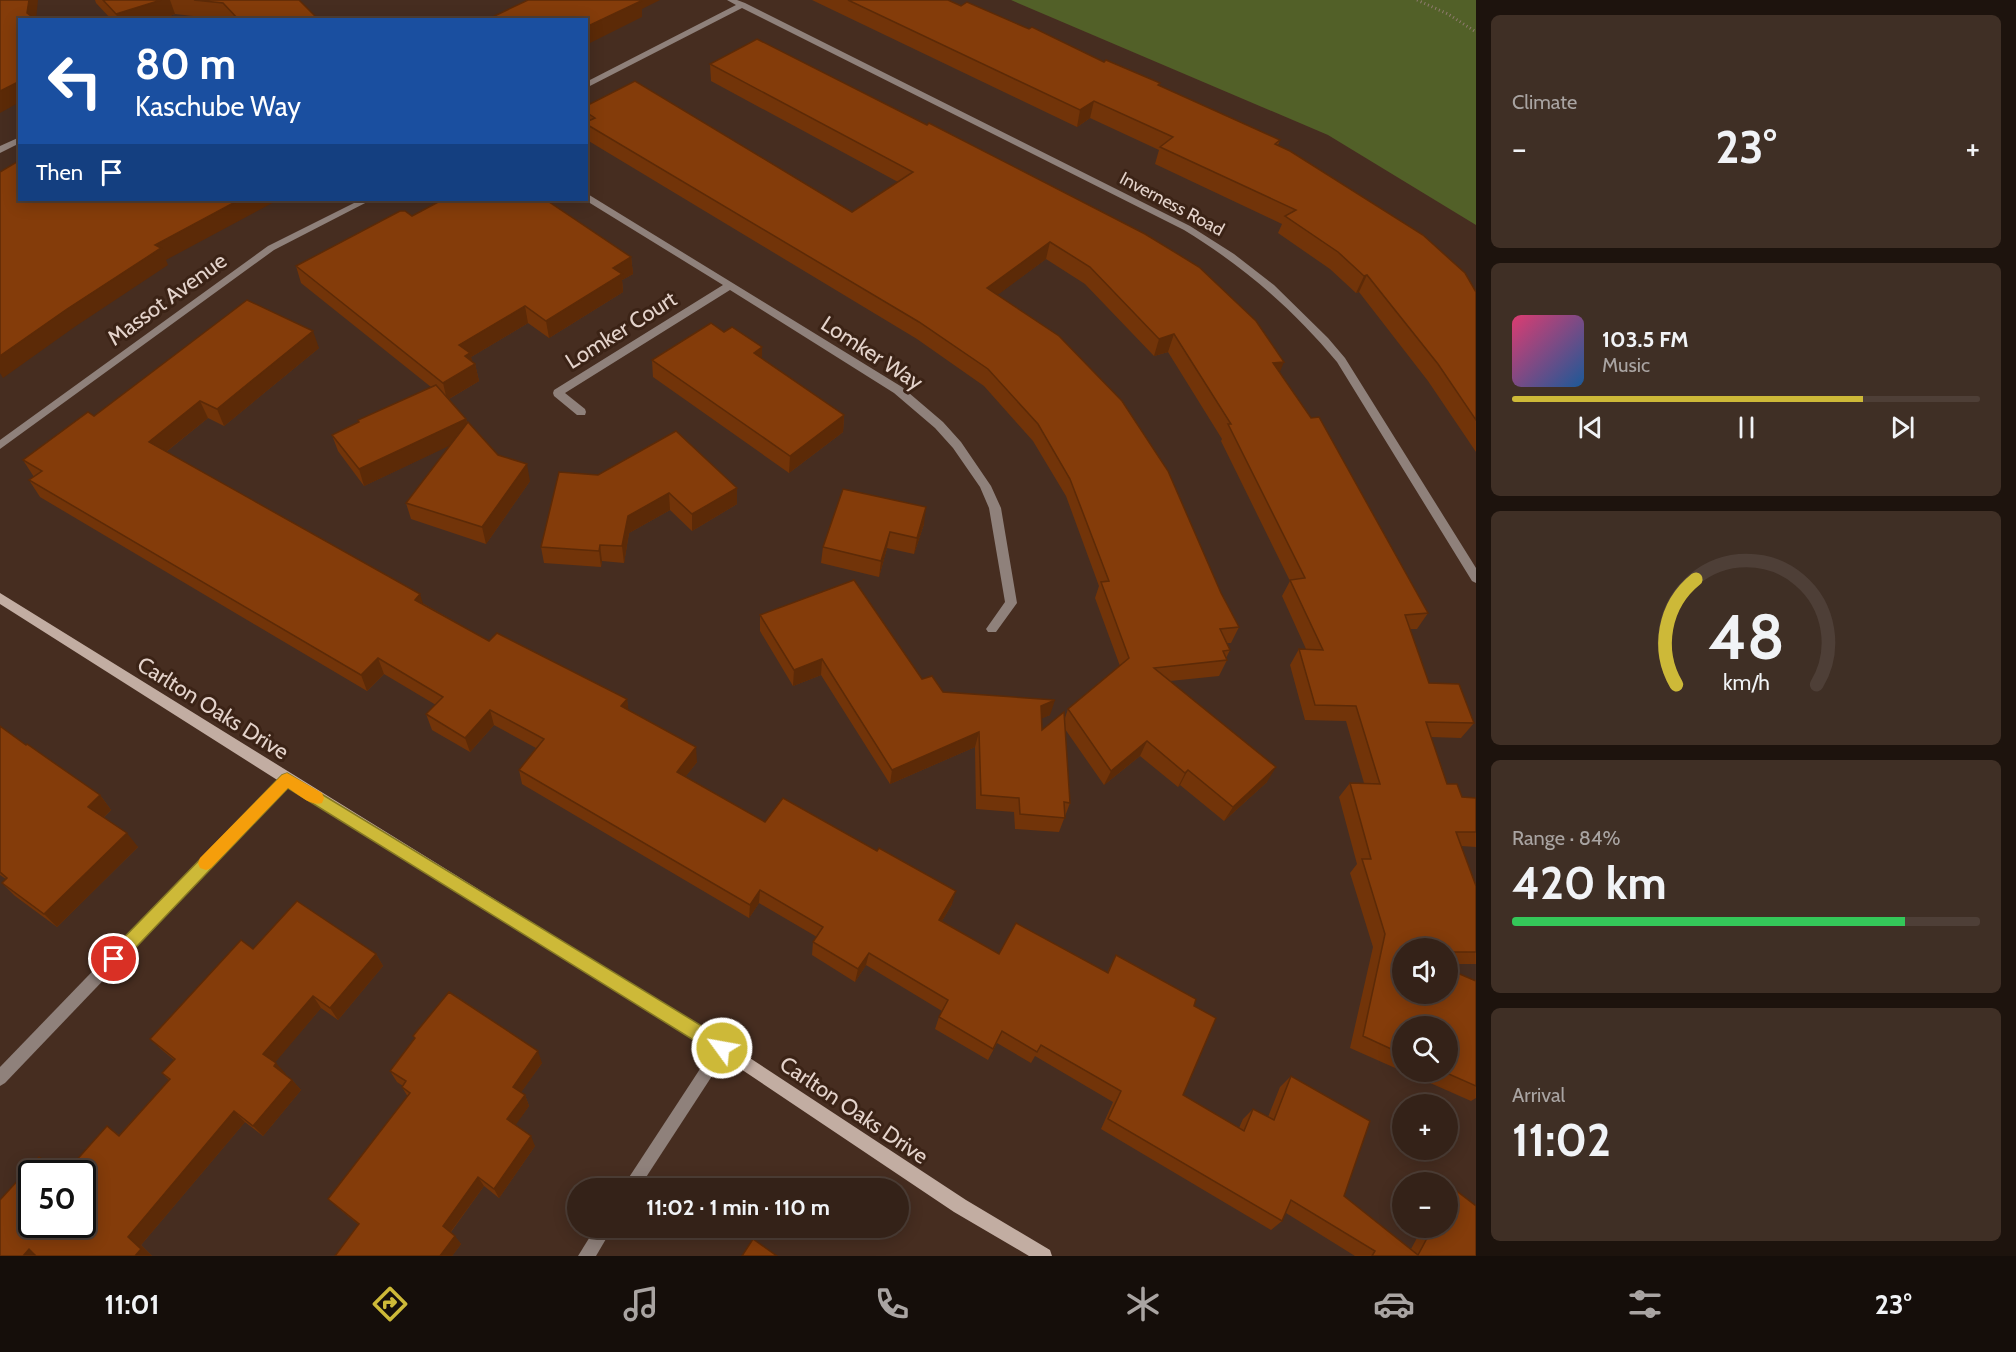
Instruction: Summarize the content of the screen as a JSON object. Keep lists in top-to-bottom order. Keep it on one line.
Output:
{"streets":{"main road":["Carlton Oaks Drive"],"street":["Inverness Road","Massot Avenue","Lomker Court","Lomker Way"]},"crossings":[["Lomker Court","Lomker Way"]],"page":{"tile":["Climate",["Range · 84%","420 km"],["Arrival","11:02"]],"turn":["80 m","Kaschube Way"],"heat":["−","23°","+"],"then":"Then","song":["103.5 FM","Music"],"map_buttons":["+","−"],"limit":"50","trip":"11:02 · 1 min · 110 m","tabs":["11:01","23°"],"gauge":["48","km/h"]}}
